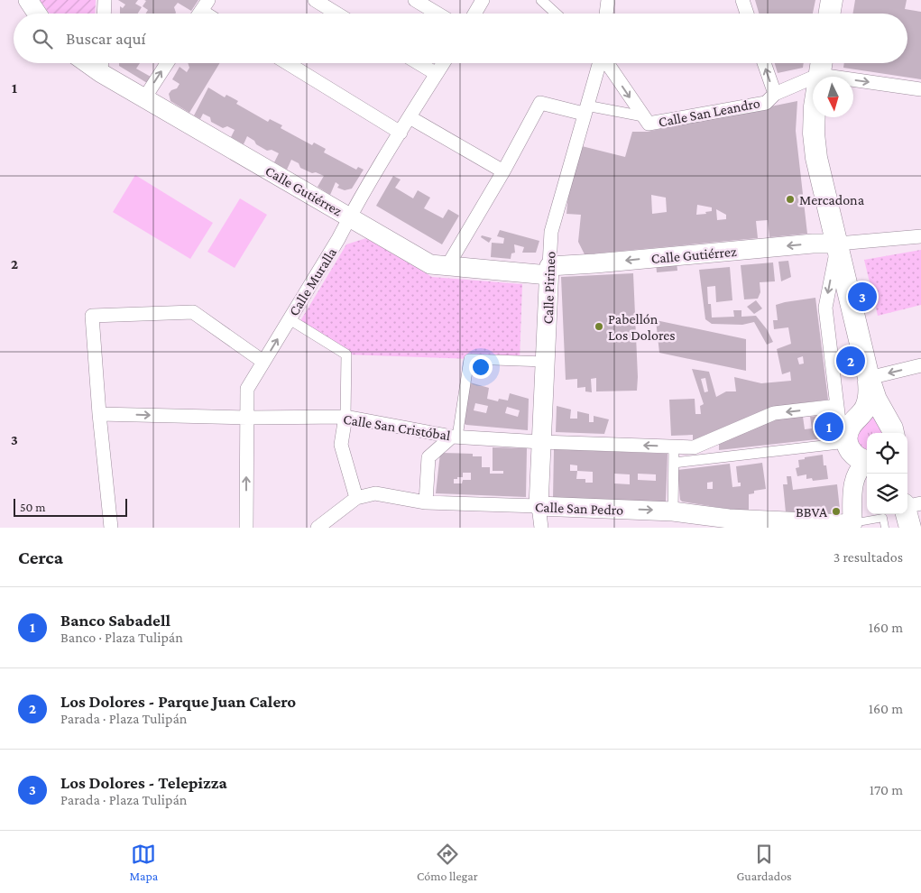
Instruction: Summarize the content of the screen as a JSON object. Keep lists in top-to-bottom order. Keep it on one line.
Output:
{"streets":{"main road":["Calle Gutiérrez","Calle Pirineo","Calle San Pedro"],"street":["Calle San Leandro","Calle Muralla","Calle San Cristóbal"]},"crossings":[["Calle Gutiérrez","Calle Muralla"],["Calle Gutiérrez","Calle Pirineo"],["Calle Muralla","Calle San Cristóbal"],["Calle Pirineo","Calle San Cristóbal"],["Calle Pirineo","Calle San Pedro"]],"one_way":["Calle Gutiérrez"],"places":["Mercadona","Pabellón Los Dolores","BBVA"],"scale_bar":"50 m","north":"bottom","page":{"search":"Buscar aquí","pins":["3","2","1"],"scale":"50 m","heading":["Cerca","3 resultados"],"list":[{"mark":"1","name":"Banco Sabadell","note":"Banco · Plaza Tulipán","value":"160 m"},{"mark":"2","name":"Los Dolores - Parque Juan Calero","note":"Parada · Plaza Tulipán","value":"160 m"},{"mark":"3","name":"Los Dolores - Telepizza","note":"Parada · Plaza Tulipán","value":"170 m"}],"nav":["Mapa","Cómo llegar","Guardados"]},"grid":{"rows":["1","2","3"]}}
